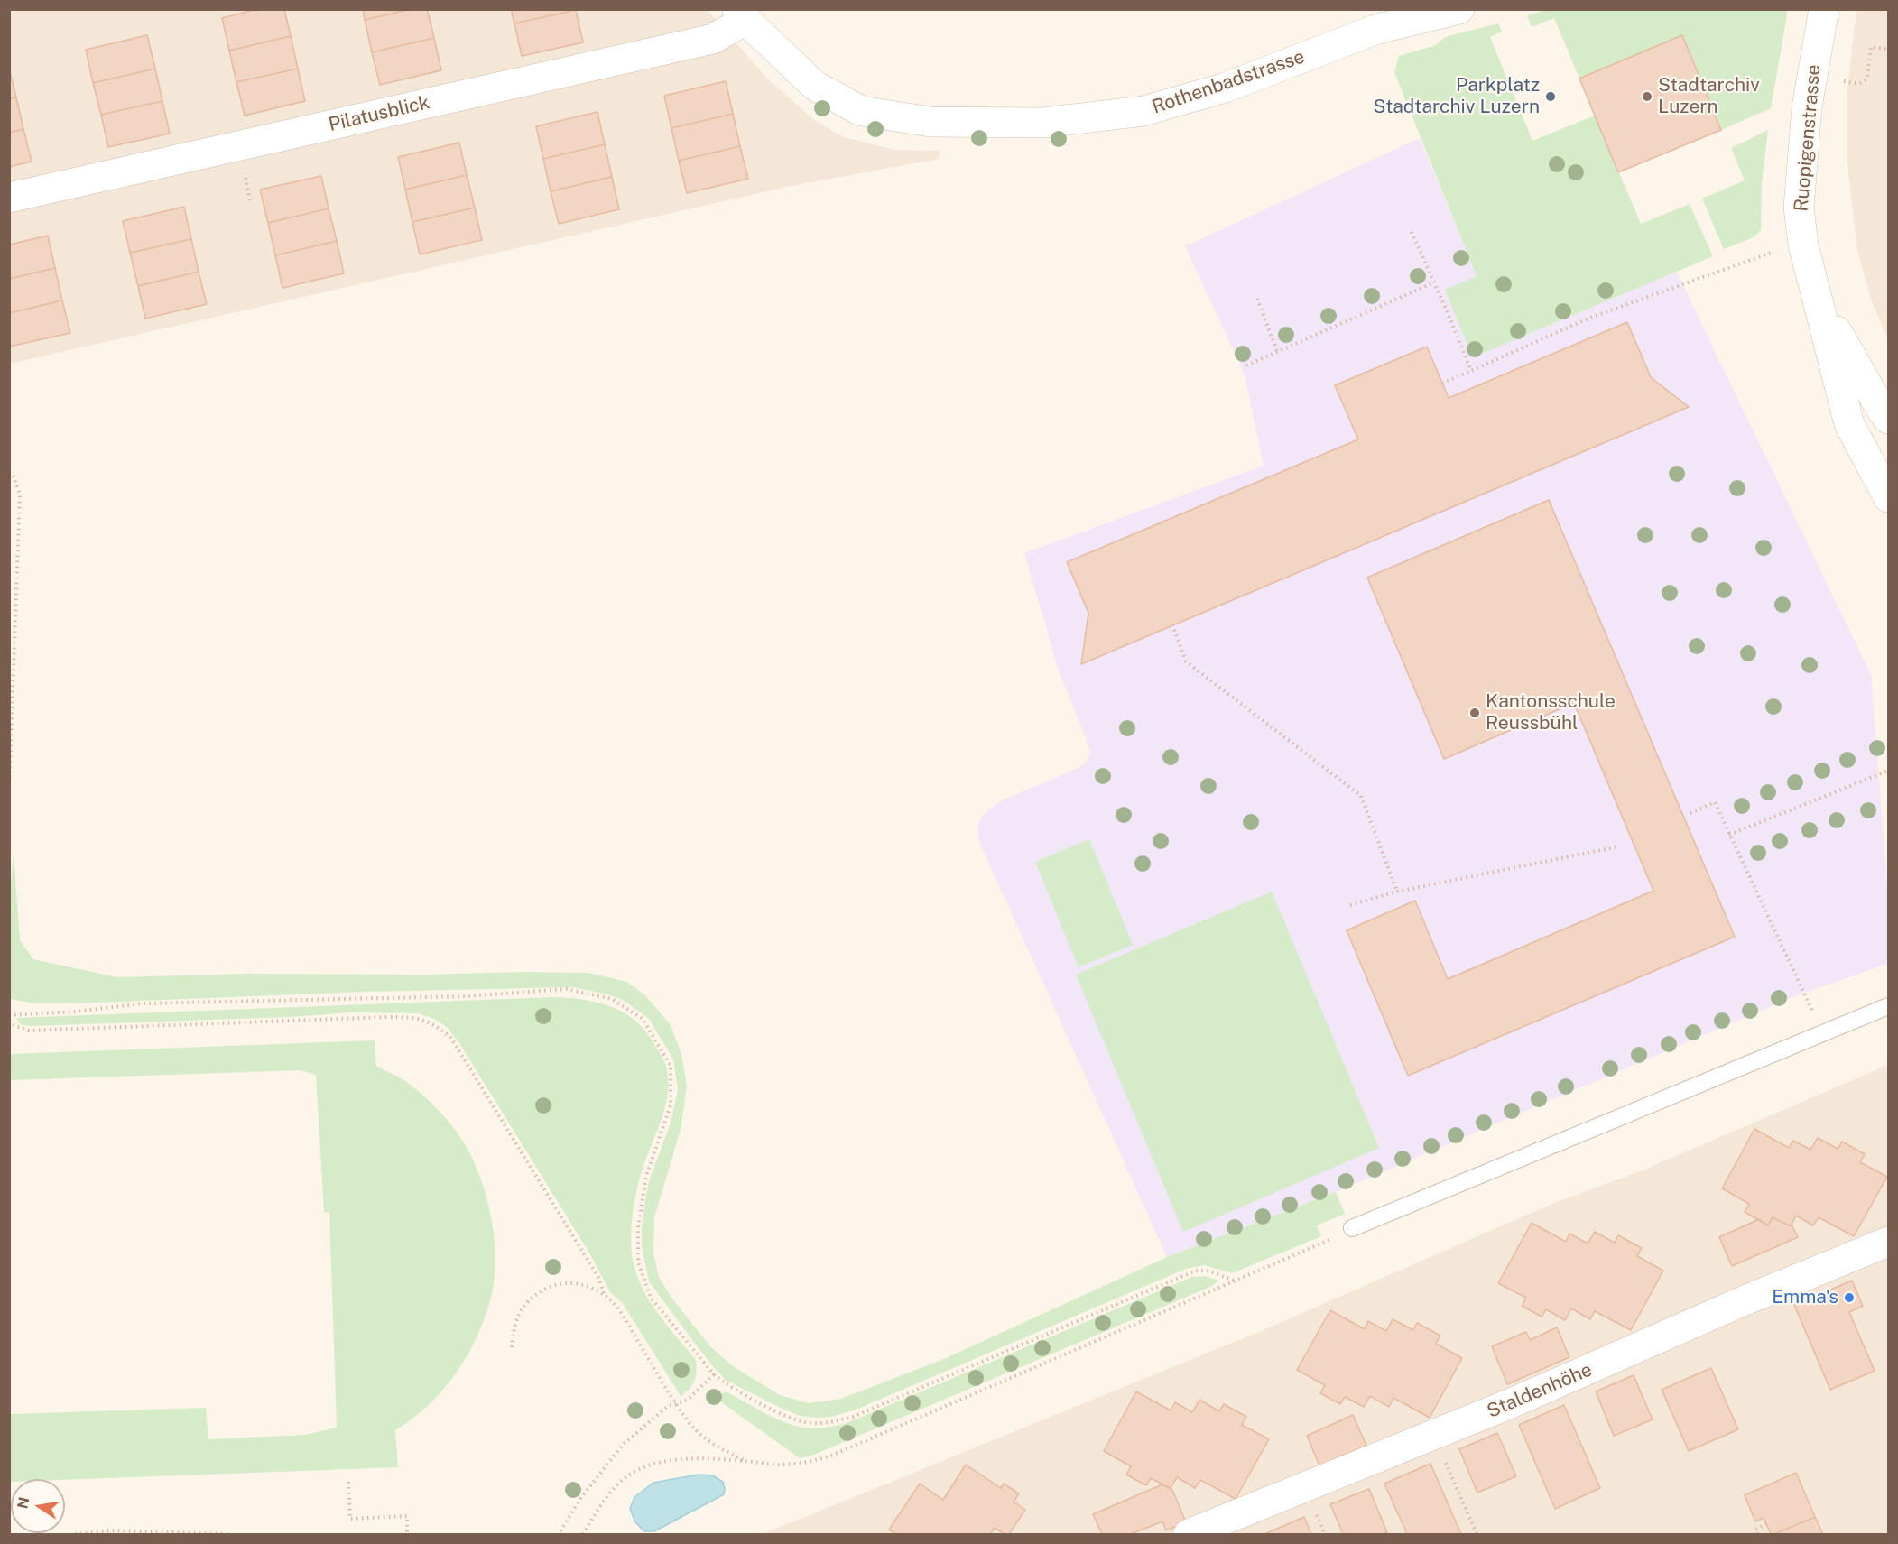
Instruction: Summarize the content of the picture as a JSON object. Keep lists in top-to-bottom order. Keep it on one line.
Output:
{"streets":{"street":["Rothenbadstrasse","Pilatusblick","Ruopigenstrasse","Staldenhöhe"]},"crossings":[["Rothenbadstrasse","Pilatusblick"]],"places":["Parkplatz Stadtarchiv Luzern","Stadtarchiv Luzern","Kantonsschule Reussbühl","Emma's"],"north":"left"}
